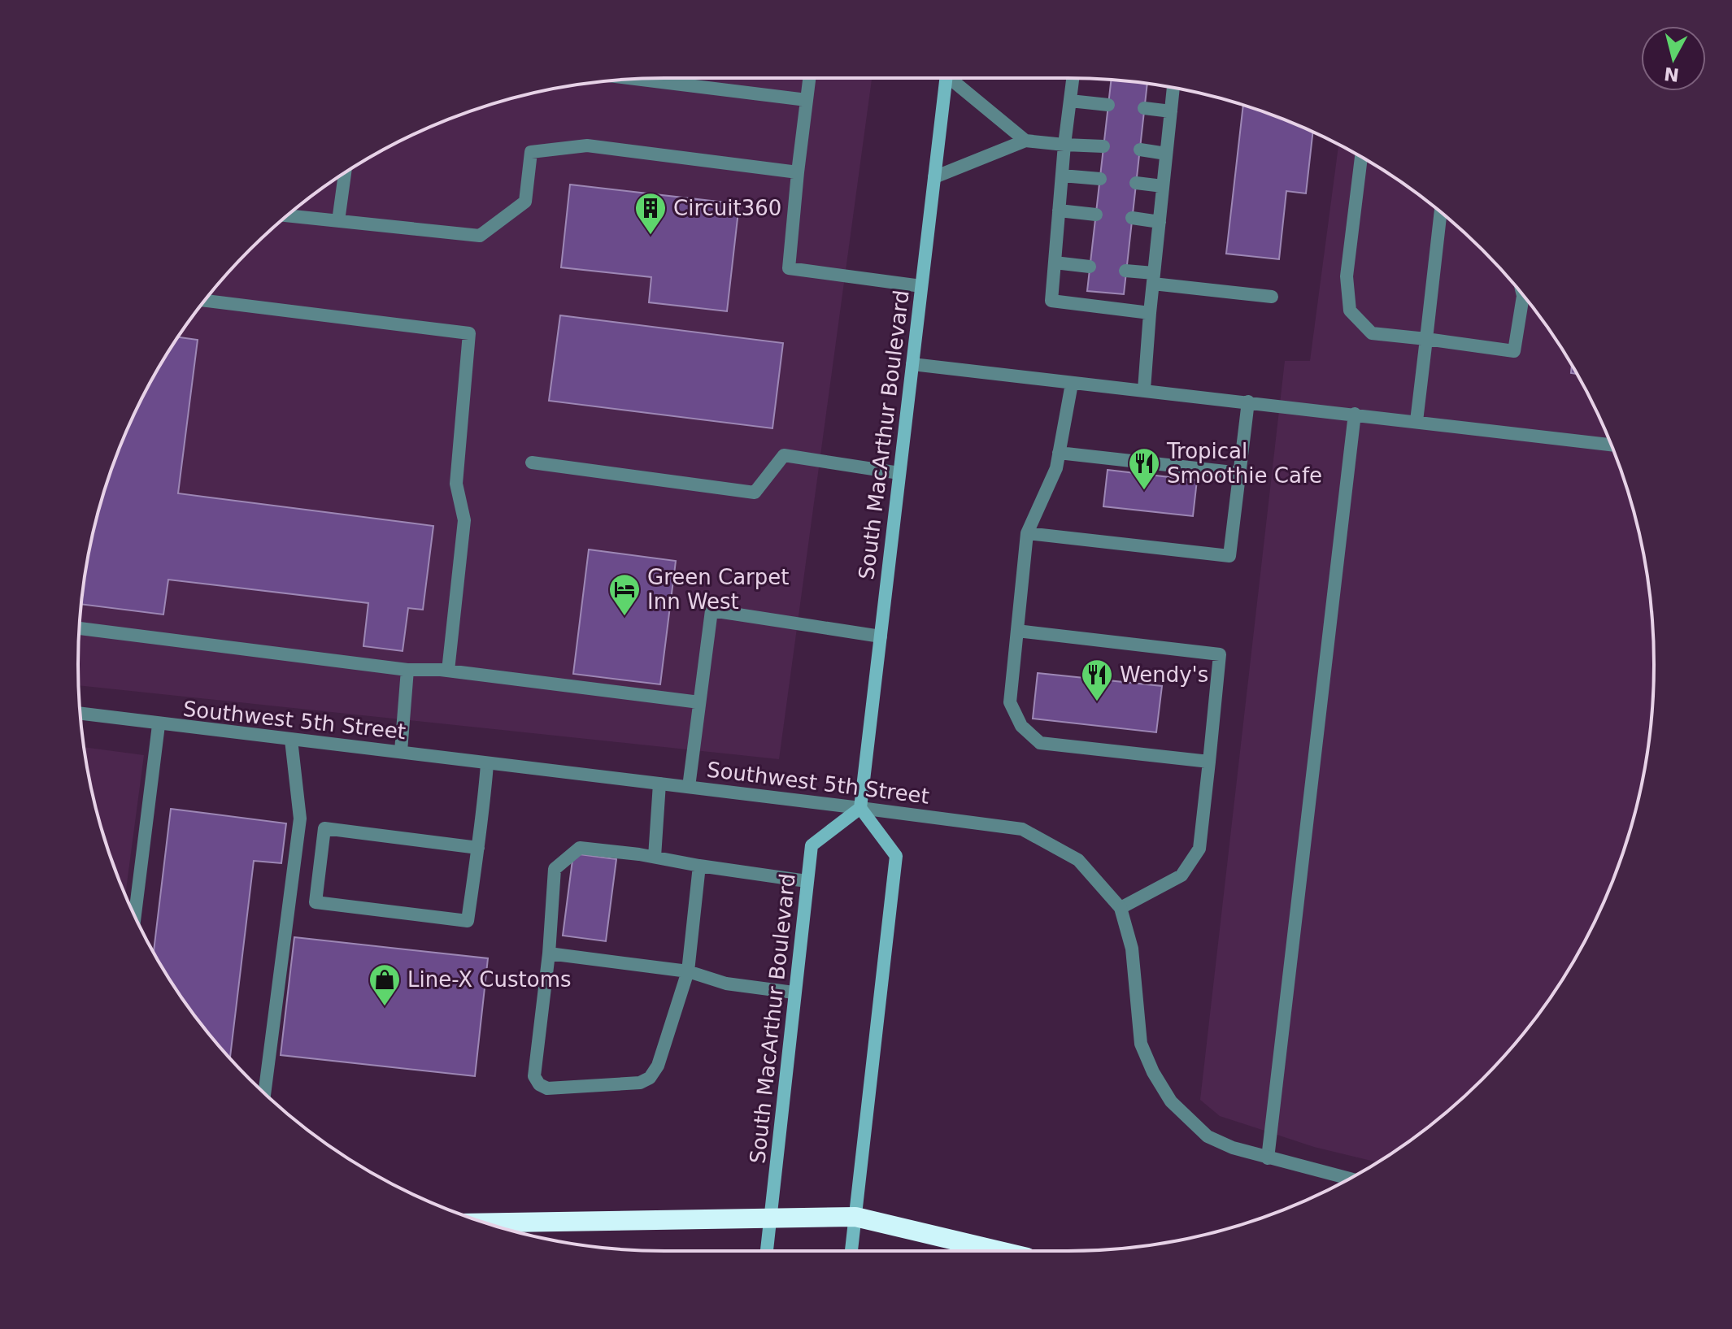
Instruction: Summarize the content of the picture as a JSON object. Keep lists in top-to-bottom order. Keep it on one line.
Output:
{"streets":{"main road":["South MacArthur Boulevard"],"street":["Southwest 5th Street"]},"crossings":[["South MacArthur Boulevard","Southwest 5th Street"]],"places":{"building":["Circuit360"],"restaurant":["Tropical Smoothie Cafe","Wendy's"],"hotel":["Green Carpet Inn West"],"shop":["Line-X Customs"]},"north":"bottom"}
